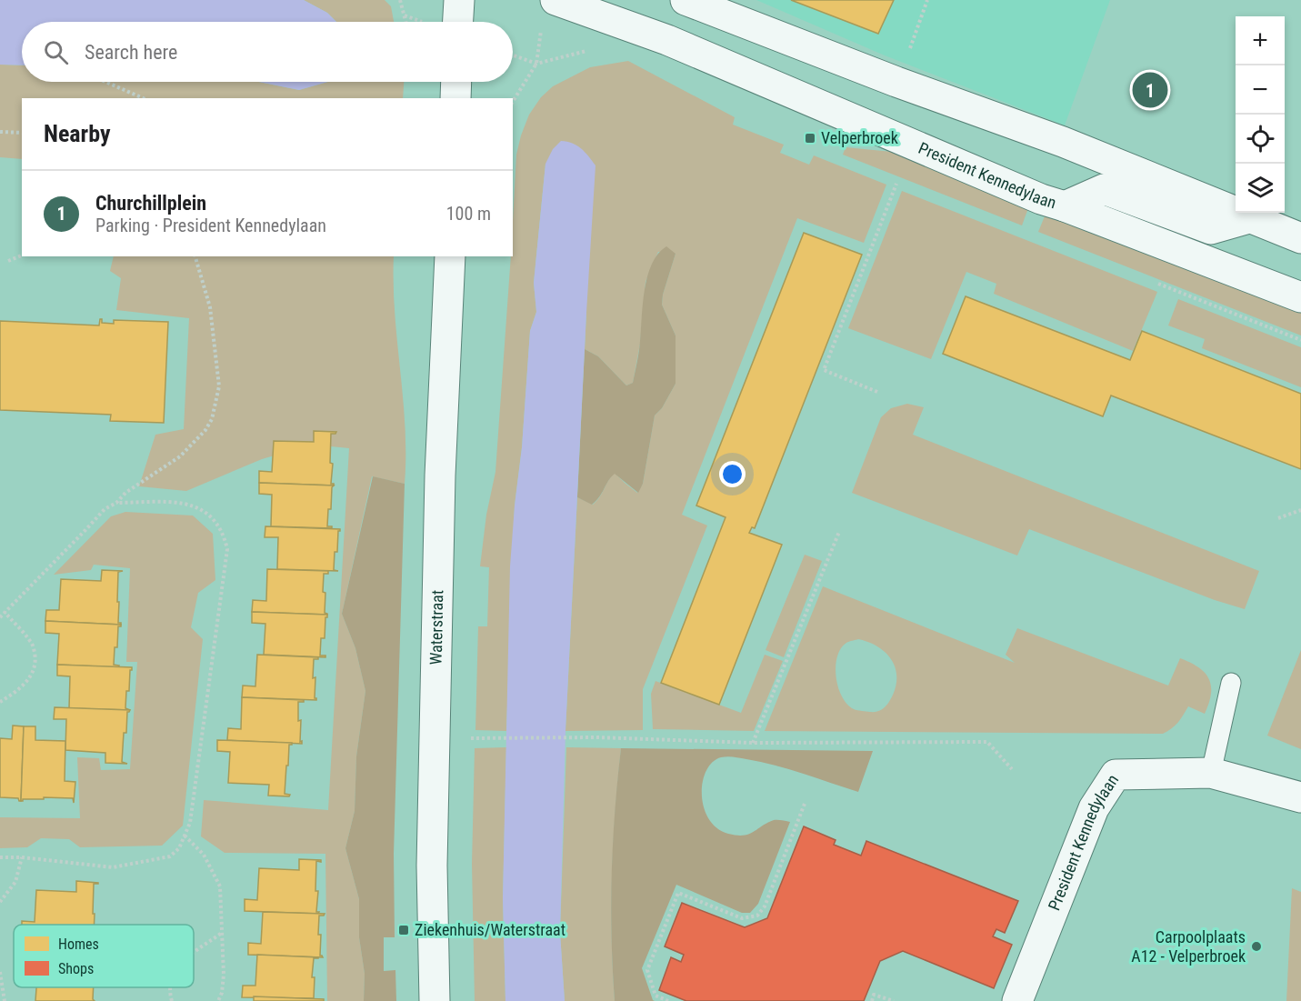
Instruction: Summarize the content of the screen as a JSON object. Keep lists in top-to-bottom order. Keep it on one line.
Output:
{"streets":{"street":["President Kennedylaan","Waterstraat"]},"places":{"transit":["Velperbroek","Ziekenhuis/Waterstraat"],"other":["Carpoolplaats A12 - Velperbroek"]},"legend":["Homes","Shops"],"page":{"map_buttons":["+","−"],"search":"Search here","pins":"1","heading":"Nearby","list":[{"mark":"1","name":"Churchillplein","note":"Parking · President Kennedylaan","value":"100 m"}]}}
